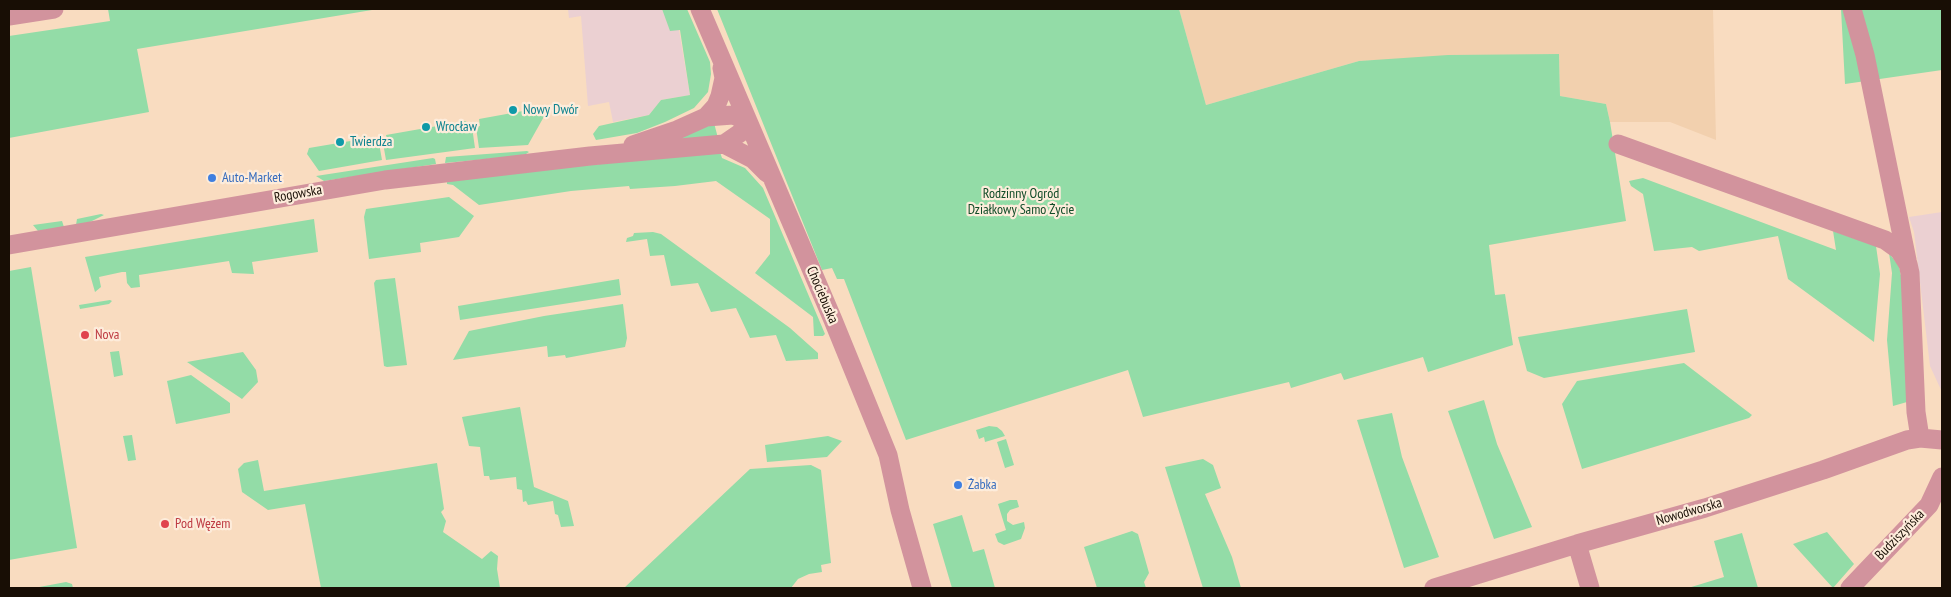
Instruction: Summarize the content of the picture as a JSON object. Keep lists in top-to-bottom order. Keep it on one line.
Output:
{"streets":{"street":["Rogowska","Chociebuska","Nowodworska","Budziszyńska"]},"crossings":[["Rogowska","Chociebuska"]],"parks":["Rodzinny Ogród Działkowy Samo Życie"],"places":["Nowy Dwór","Wrocław","Twierdza","Auto-Market","Nova","Żabka","Pod Wężem"]}
